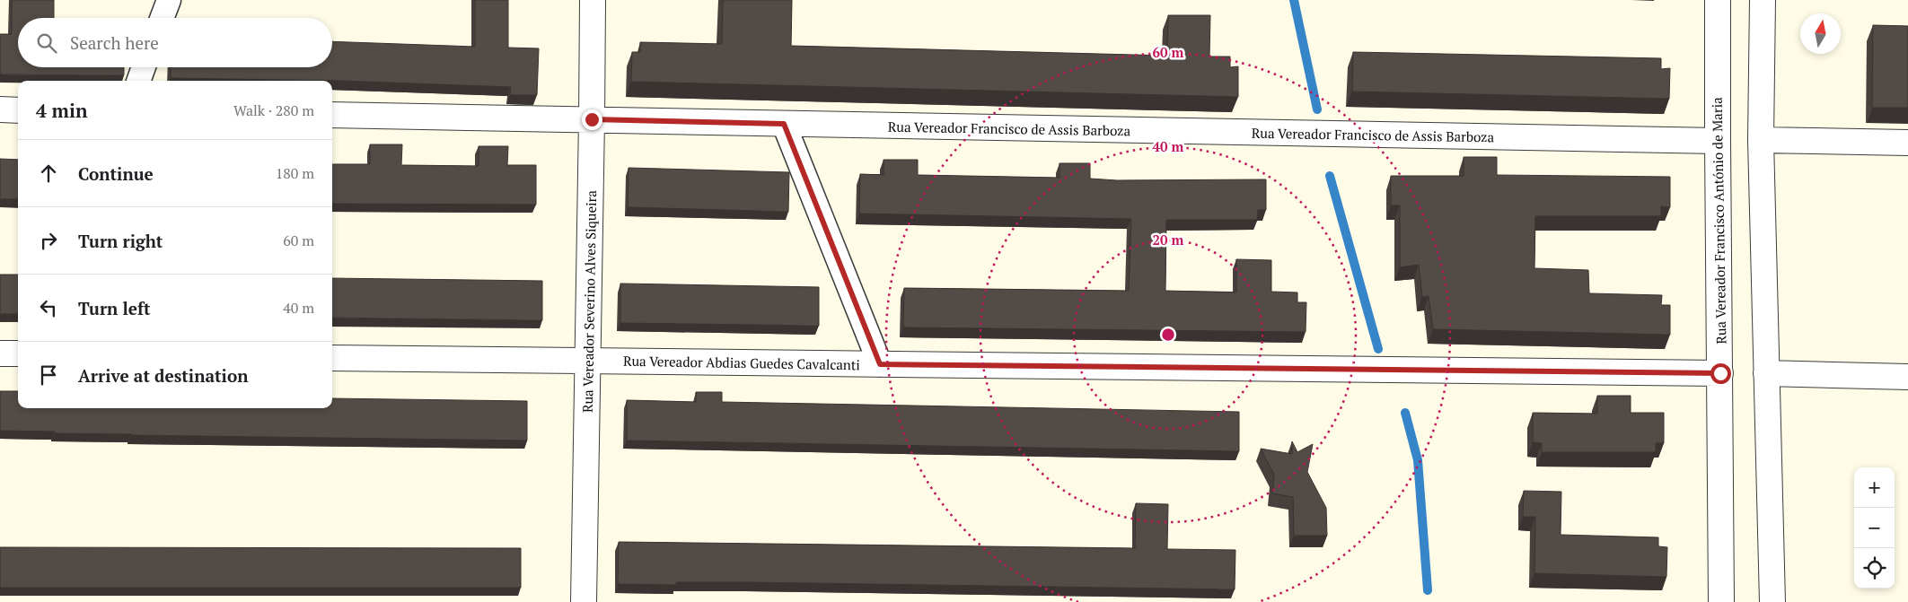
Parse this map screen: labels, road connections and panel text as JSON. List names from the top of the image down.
{
  "streets": {
    "street": [
      "Rua Vereador Francisco de Assis Barboza",
      "Rua Vereador Francisco António de Maria",
      "Rua Vereador Severino Alves Siqueira",
      "Rua Vereador Abdias Guedes Cavalcanti"
    ]
  },
  "crossings": [
    ["Rua Vereador Francisco de Assis Barboza", "Rua Vereador Francisco António de Maria"],
    ["Rua Vereador Francisco de Assis Barboza", "Rua Vereador Severino Alves Siqueira"],
    ["Rua Vereador Francisco António de Maria", "Rua Vereador Abdias Guedes Cavalcanti"],
    ["Rua Vereador Severino Alves Siqueira", "Rua Vereador Abdias Guedes Cavalcanti"]
  ],
  "north": "top",
  "page": {
    "search": "Search here",
    "heading": ["4 min", "Walk · 280 m"],
    "list": [
      ["Continue", "180 m"],
      ["Turn right", "60 m"],
      ["Turn left", "40 m"],
      "Arrive at destination"
    ],
    "map_buttons": ["+", "−"]
  },
  "rings": ["60 m", "40 m", "20 m"]
}
